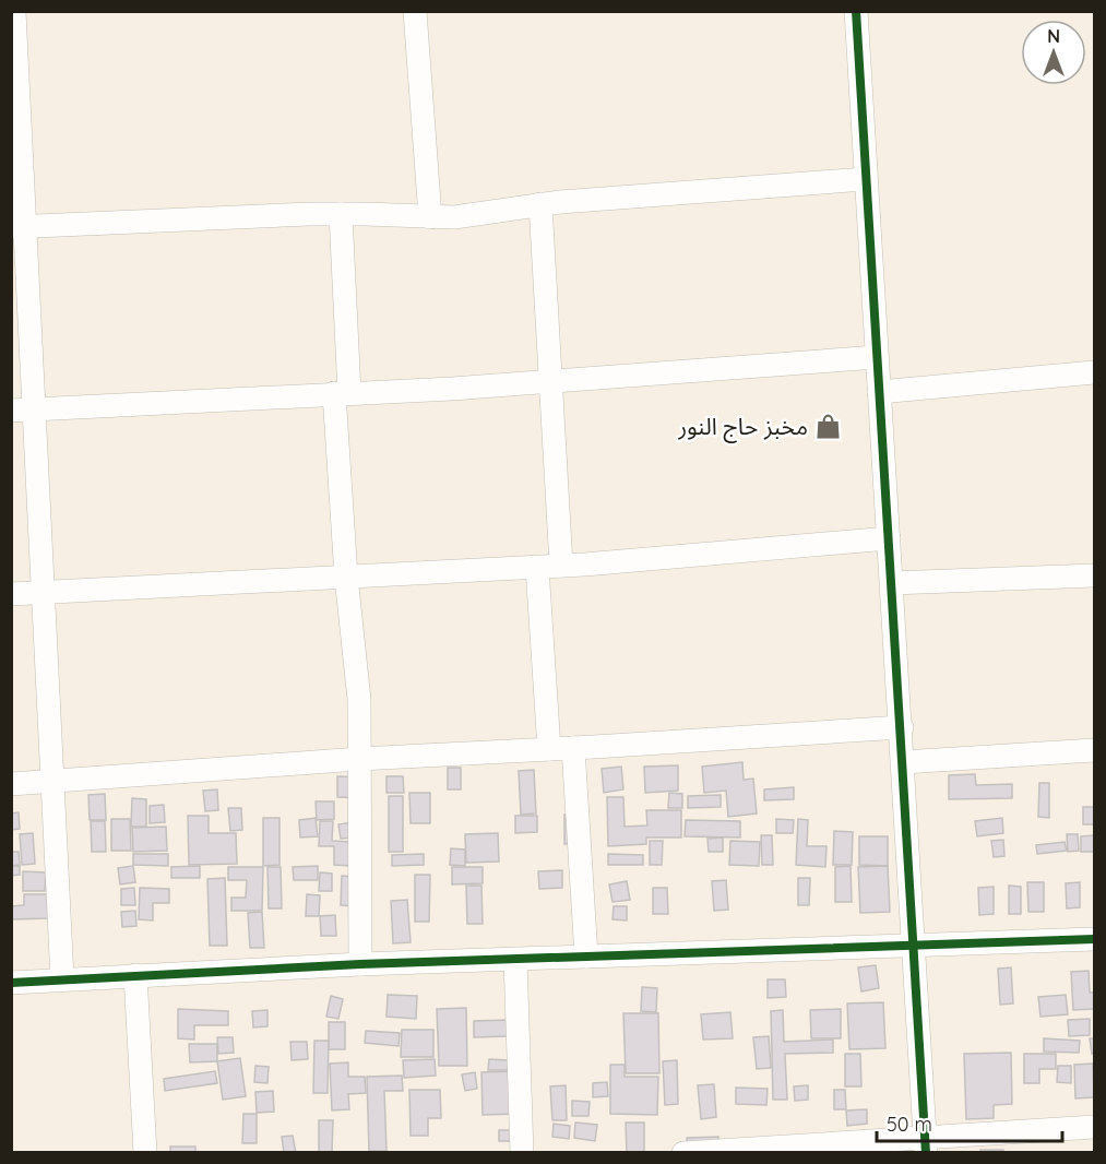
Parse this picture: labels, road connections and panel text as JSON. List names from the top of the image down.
{
  "places": {
    "shop": ["مخبز حاج النور"]
  },
  "scale_bar": "50 m",
  "north": "top"
}
